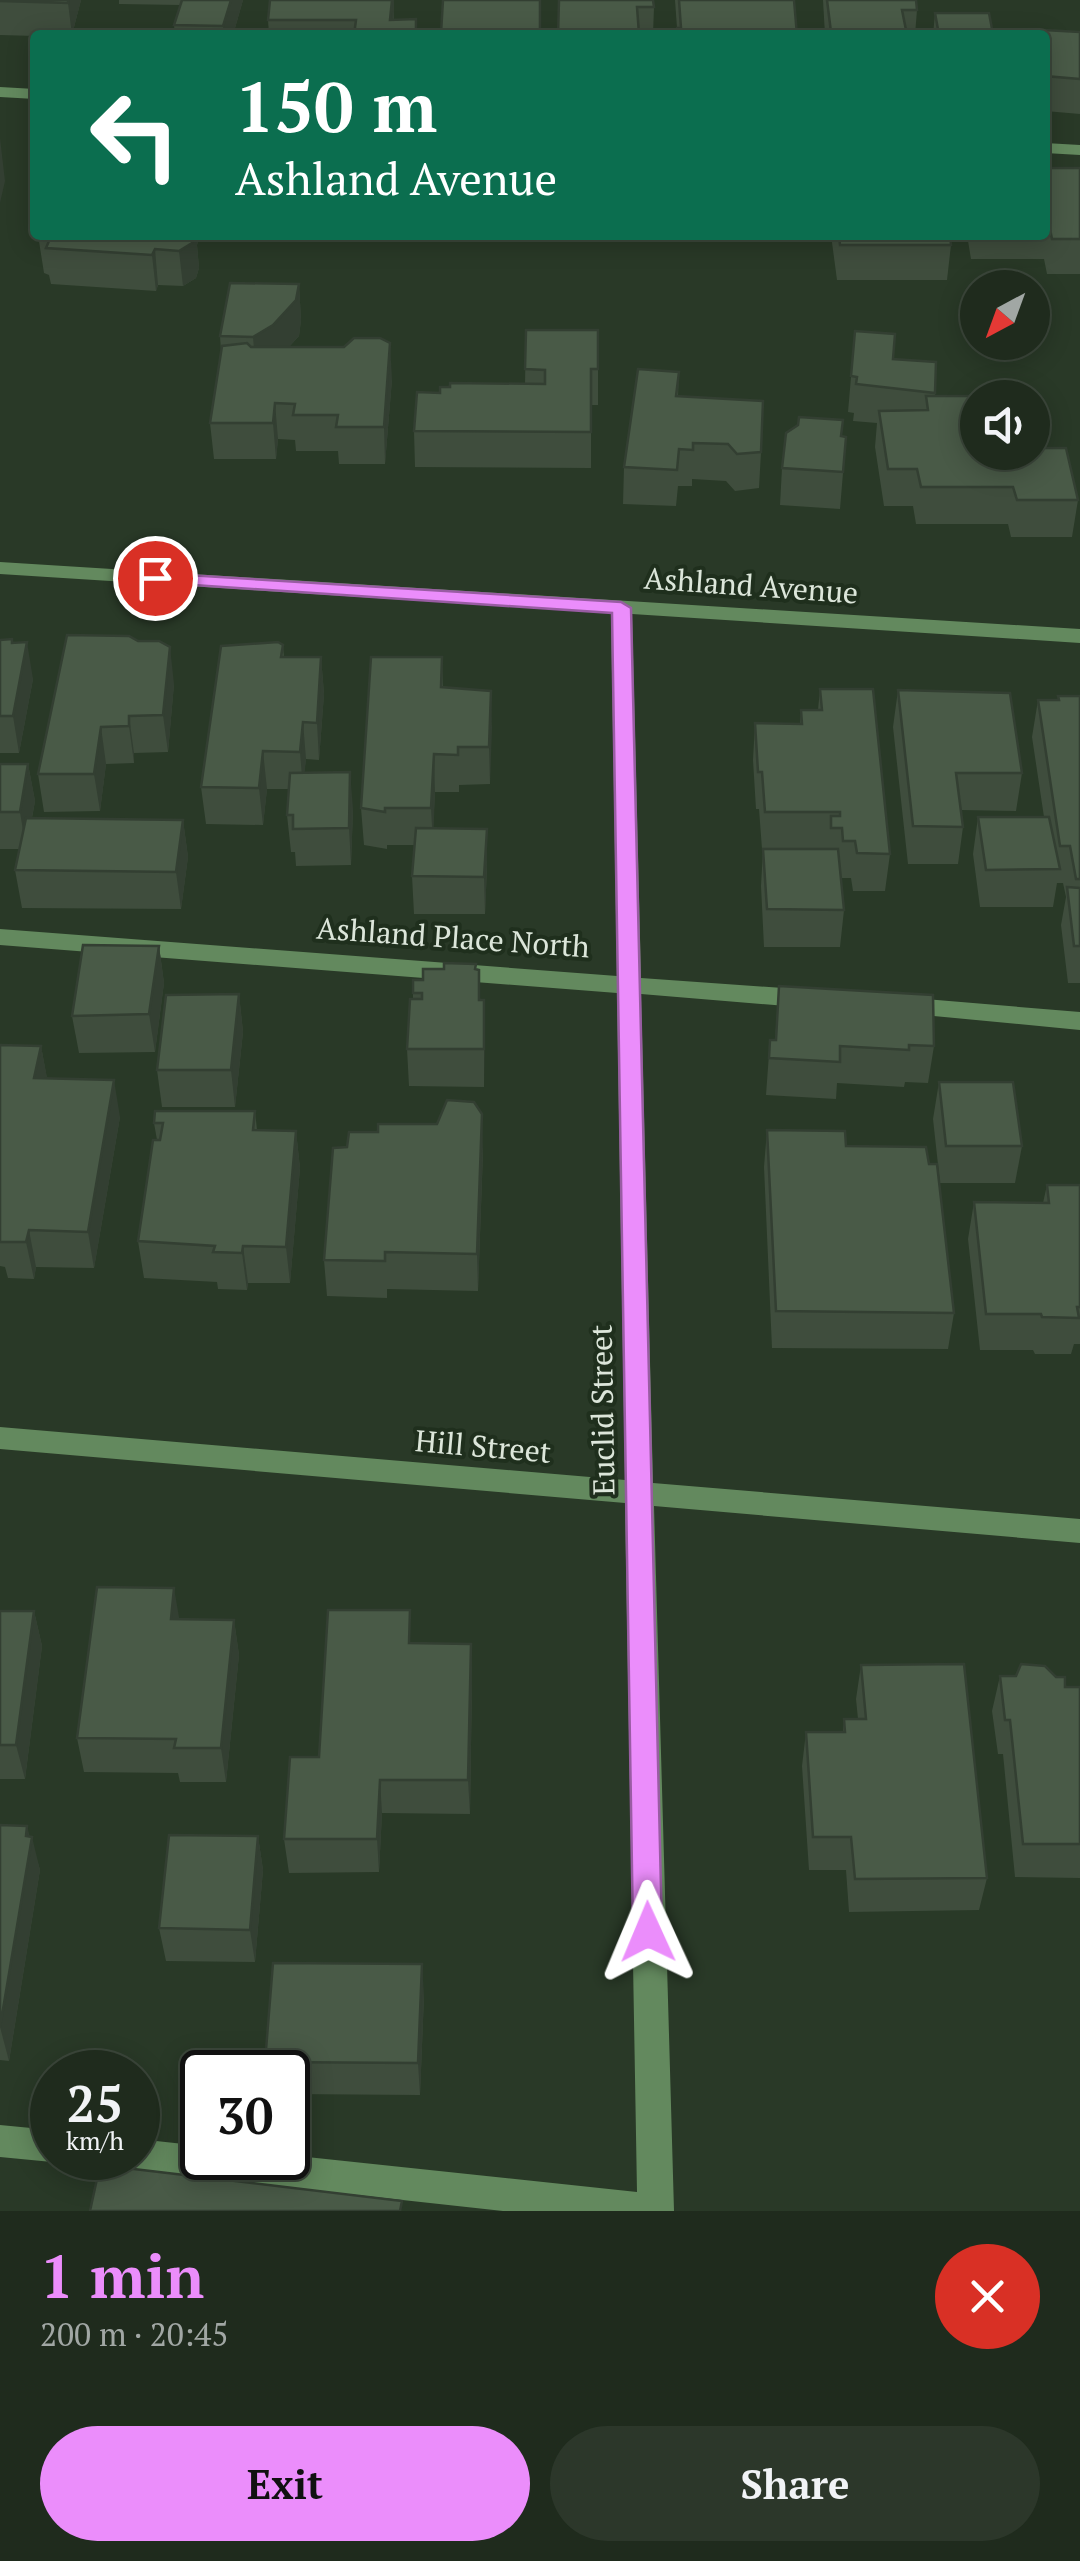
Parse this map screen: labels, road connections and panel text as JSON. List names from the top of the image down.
{
  "streets": {
    "street": [
      "Ashland Avenue",
      "Ashland Place North",
      "Euclid Street",
      "Hill Street"
    ]
  },
  "crossings": [
    ["Ashland Avenue", "Euclid Street"],
    ["Ashland Place North", "Euclid Street"],
    ["Euclid Street", "Hill Street"]
  ],
  "north": "bottom left",
  "page": {
    "turn": ["150 m", "Ashland Avenue"],
    "speed": "25 km/h",
    "limit": "30",
    "heading": ["1 min", "200 m · 20:45"],
    "buttons": ["Exit", "Share"]
  }
}
